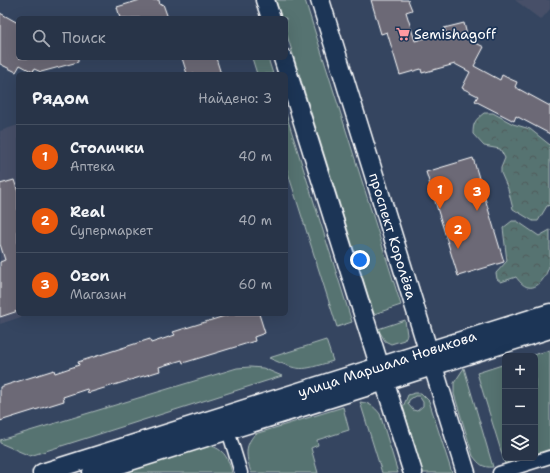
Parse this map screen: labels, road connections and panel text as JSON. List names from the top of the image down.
{
  "streets": {
    "street": ["проспект Королёва", "улица Маршала Новикова"]
  },
  "crossings": [
    ["проспект Королёва", "улица Маршала Новикова"]
  ],
  "places": {
    "supermarket": ["Semishagoff"]
  },
  "page": {
    "search": "Поиск",
    "heading": ["Рядом", "Найдено: 3"],
    "list": [
      {
        "mark": "1",
        "name": "Столички",
        "note": "Аптека",
        "value": "40 m"
      },
      {
        "mark": "2",
        "name": "Real",
        "note": "Супермаркет",
        "value": "40 m"
      },
      {
        "mark": "3",
        "name": "Ozon",
        "note": "Магазин",
        "value": "60 m"
      }
    ],
    "pins": ["1", "3", "2"],
    "map_buttons": ["+", "−"]
  }
}
